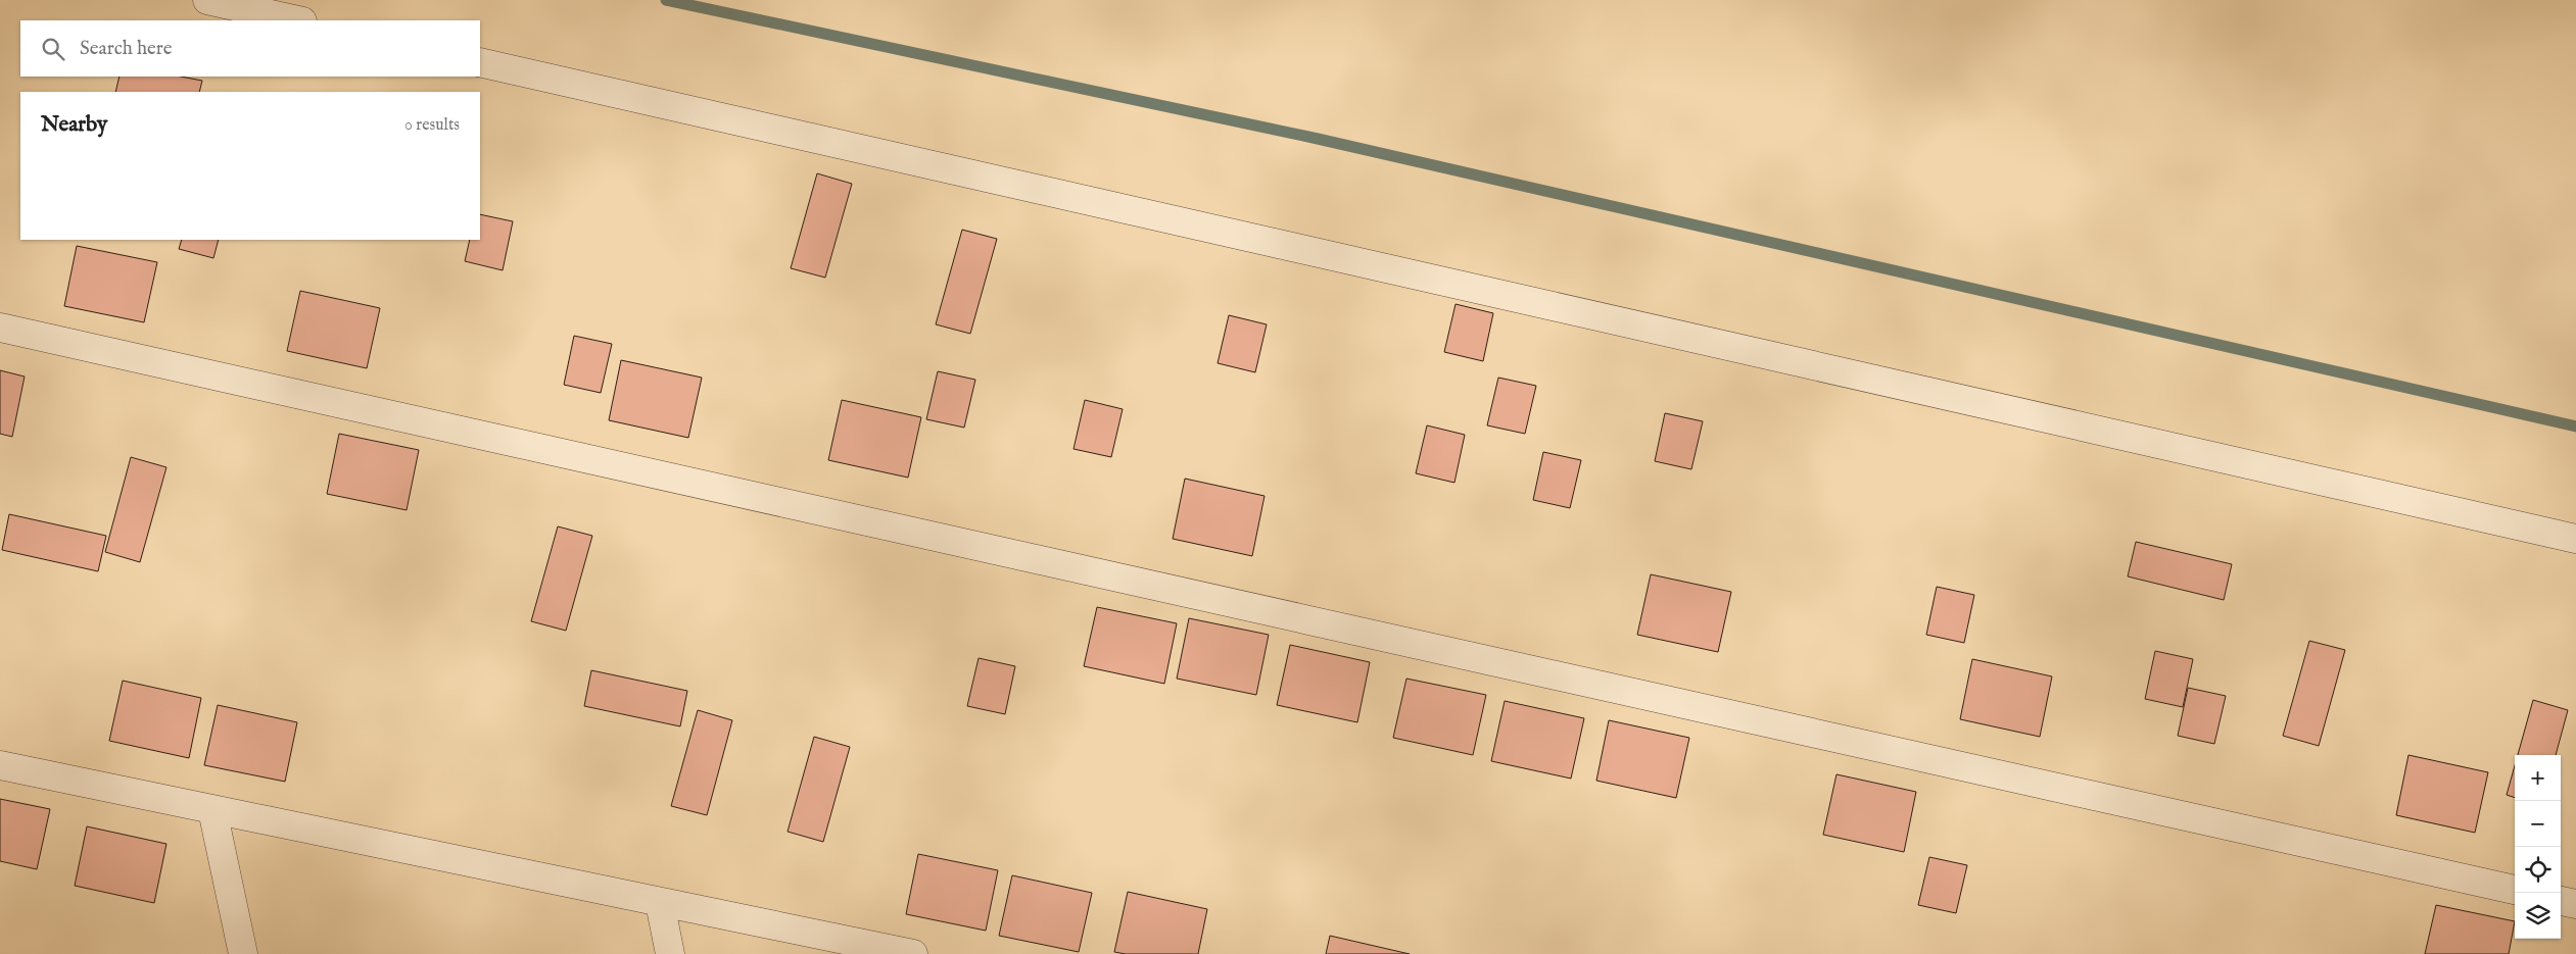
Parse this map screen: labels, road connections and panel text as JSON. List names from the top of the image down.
{
  "page": {
    "search": "Search here",
    "heading": ["Nearby", "0 results"],
    "map_buttons": ["+", "−"]
  }
}
